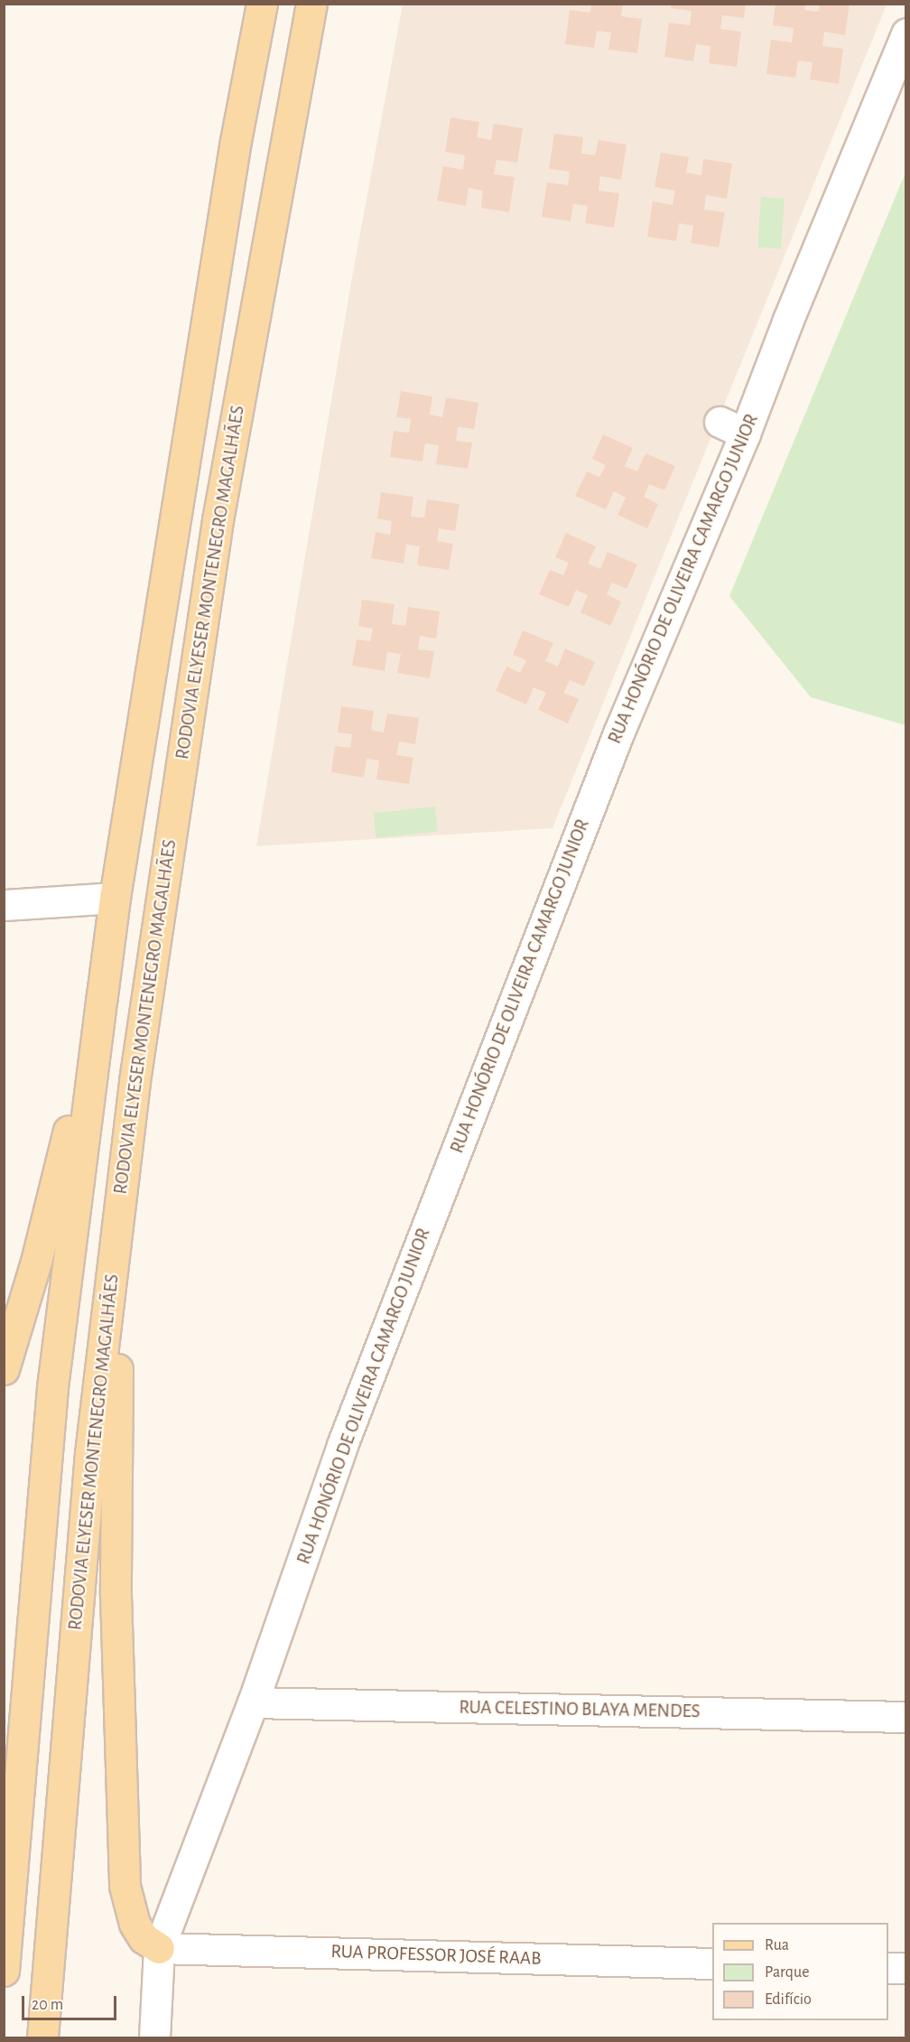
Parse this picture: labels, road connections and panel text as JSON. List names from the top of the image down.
{
  "streets": {
    "main road": ["RODOVIA ELYESER MONTENEGRO MAGALHÃES"],
    "street": ["RUA HONÓRIO DE OLIVEIRA CAMARGO JUNIOR", "RUA CELESTINO BLAYA MENDES", "RUA PROFESSOR JOSÉ RAAB"]
  },
  "crossings": [
    ["RUA HONÓRIO DE OLIVEIRA CAMARGO JUNIOR", "RUA CELESTINO BLAYA MENDES"],
    ["RUA HONÓRIO DE OLIVEIRA CAMARGO JUNIOR", "RUA PROFESSOR JOSÉ RAAB"]
  ],
  "legend": ["Rua", "Parque", "Edifício"],
  "scale_bar": "20 m"
}
